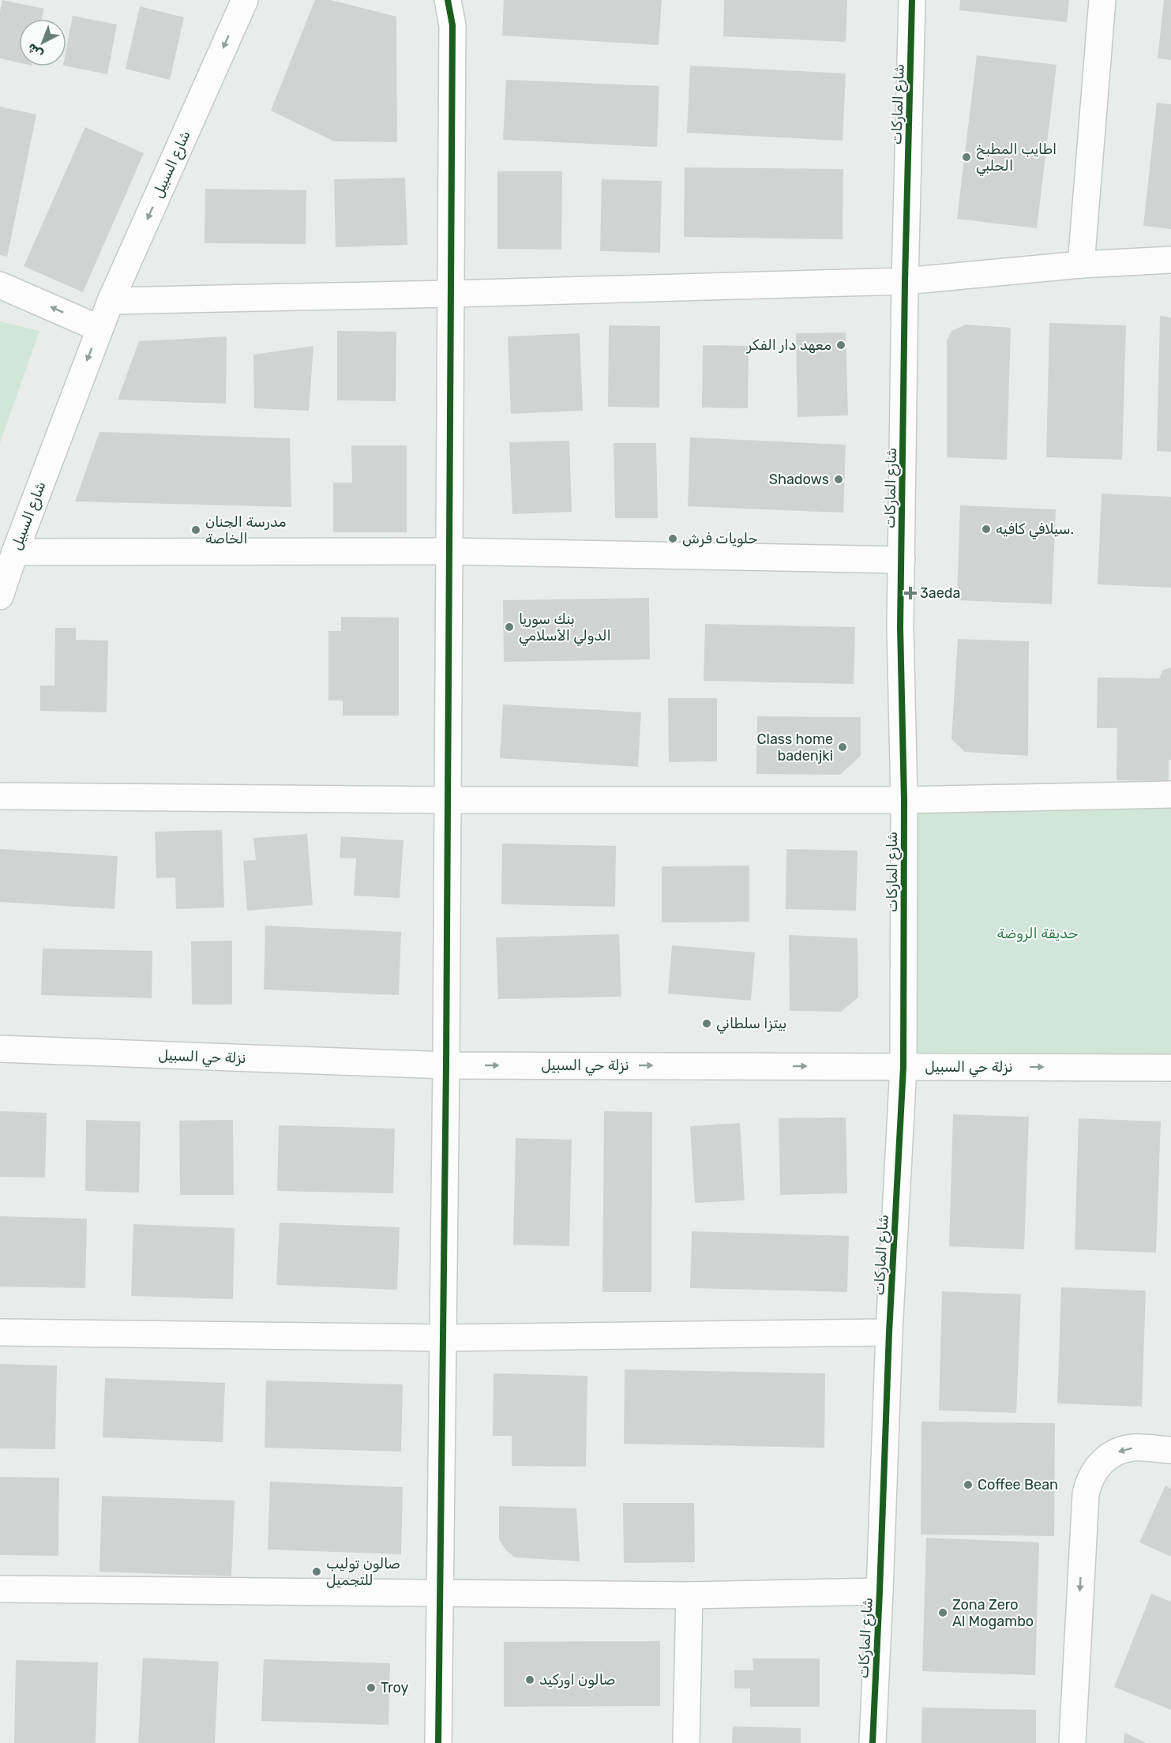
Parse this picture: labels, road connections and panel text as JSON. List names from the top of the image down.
{
  "streets": {
    "street": ["شارع الماركات", "شارع السبيل", "نزلة حي السبيل"]
  },
  "crossings": [
    ["شارع الماركات", "نزلة حي السبيل"]
  ],
  "one_way": ["شارع السبيل", "نزلة حي السبيل"],
  "parks": ["حديقة الروضة"],
  "places": {
    "other": [
      "اطايب المطبخ الحلبي",
      "معهد دار الفكر",
      "Shadows",
      "سيلافي كافيه.",
      "مدرسة الجنان الخاصة",
      "حلويات فرش",
      "بنك سوريا الدولي الأسلامي",
      "Class home badenjki",
      "بيتزا سلطاني",
      "Coffee Bean",
      "صالون توليب للتجميل",
      "Zona Zero Al Mogambo",
      "صالون اوركيد",
      "Troy"
    ],
    "health": ["3aeda"]
  },
  "north": "bottom left"
}
